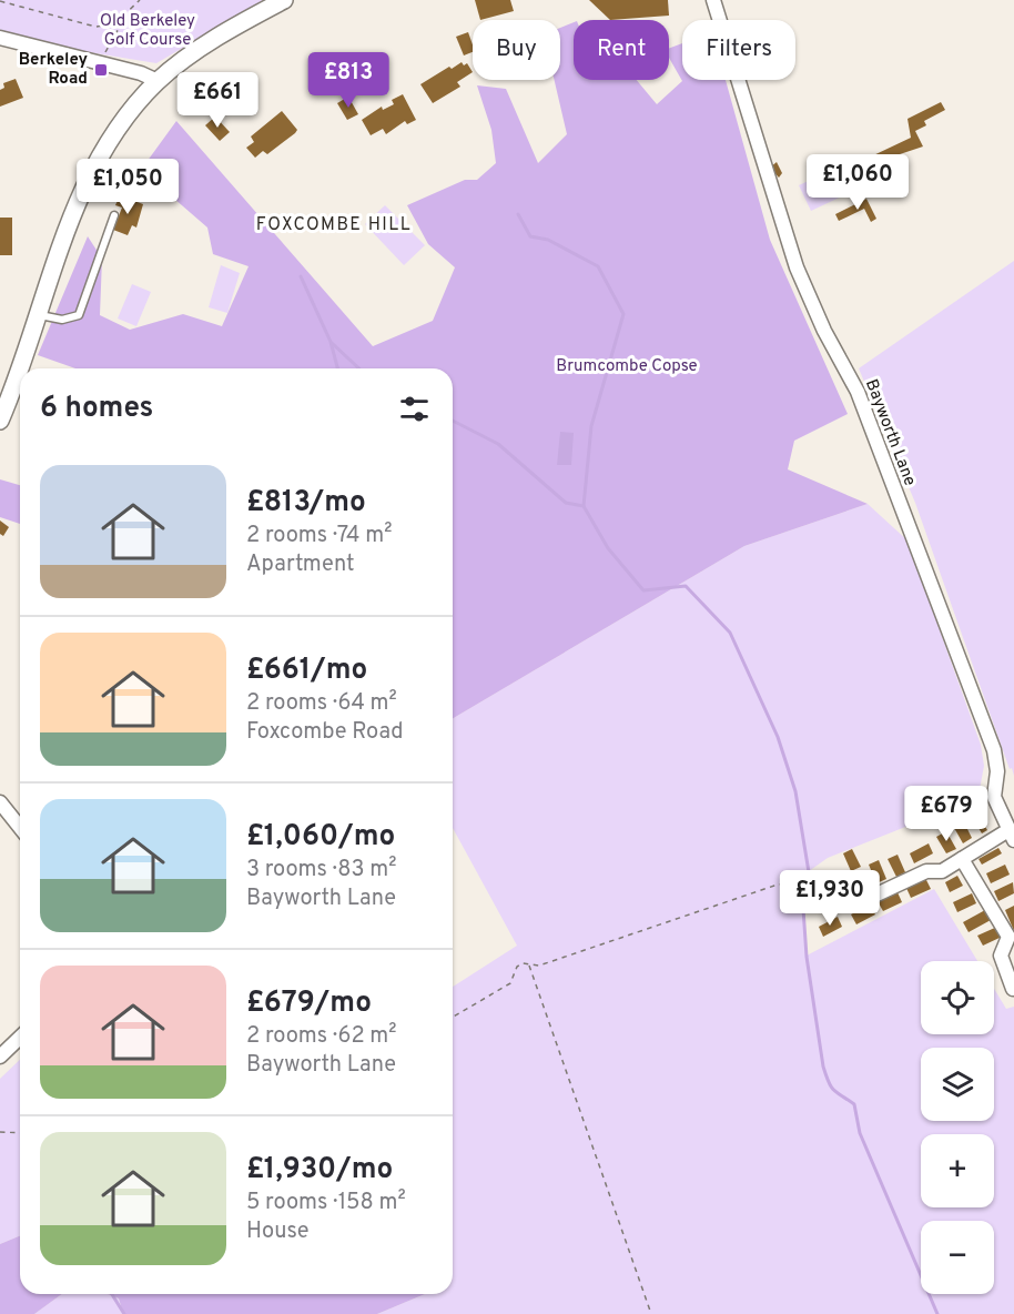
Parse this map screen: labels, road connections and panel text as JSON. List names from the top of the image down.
{
  "streets": {
    "street": ["Bayworth Lane"]
  },
  "districts": ["FOXCOMBE HILL"],
  "parks": ["Old Berkeley Golf Course", "Brumcombe Copse"],
  "places": {
    "transit": ["Berkeley Road"]
  },
  "page": {
    "chip": ["Buy", "Rent", "Filters"],
    "price": [
      "£813",
      "£661",
      "£1,060",
      "£1,050",
      "£679",
      "£1,930"
    ],
    "heading": "6 homes",
    "list": [
      {
        "name": "£813/mo",
        "note": "2 rooms · 74 m² · Apartment"
      },
      {
        "name": "£661/mo",
        "note": "2 rooms · 64 m² · Foxcombe Road"
      },
      {
        "name": "£1,060/mo",
        "note": "3 rooms · 83 m² · Bayworth Lane"
      },
      {
        "name": "£679/mo",
        "note": "2 rooms · 62 m² · Bayworth Lane"
      },
      {
        "name": "£1,930/mo",
        "note": "5 rooms · 158 m² · House"
      }
    ],
    "map_buttons": ["+", "−"]
  }
}
